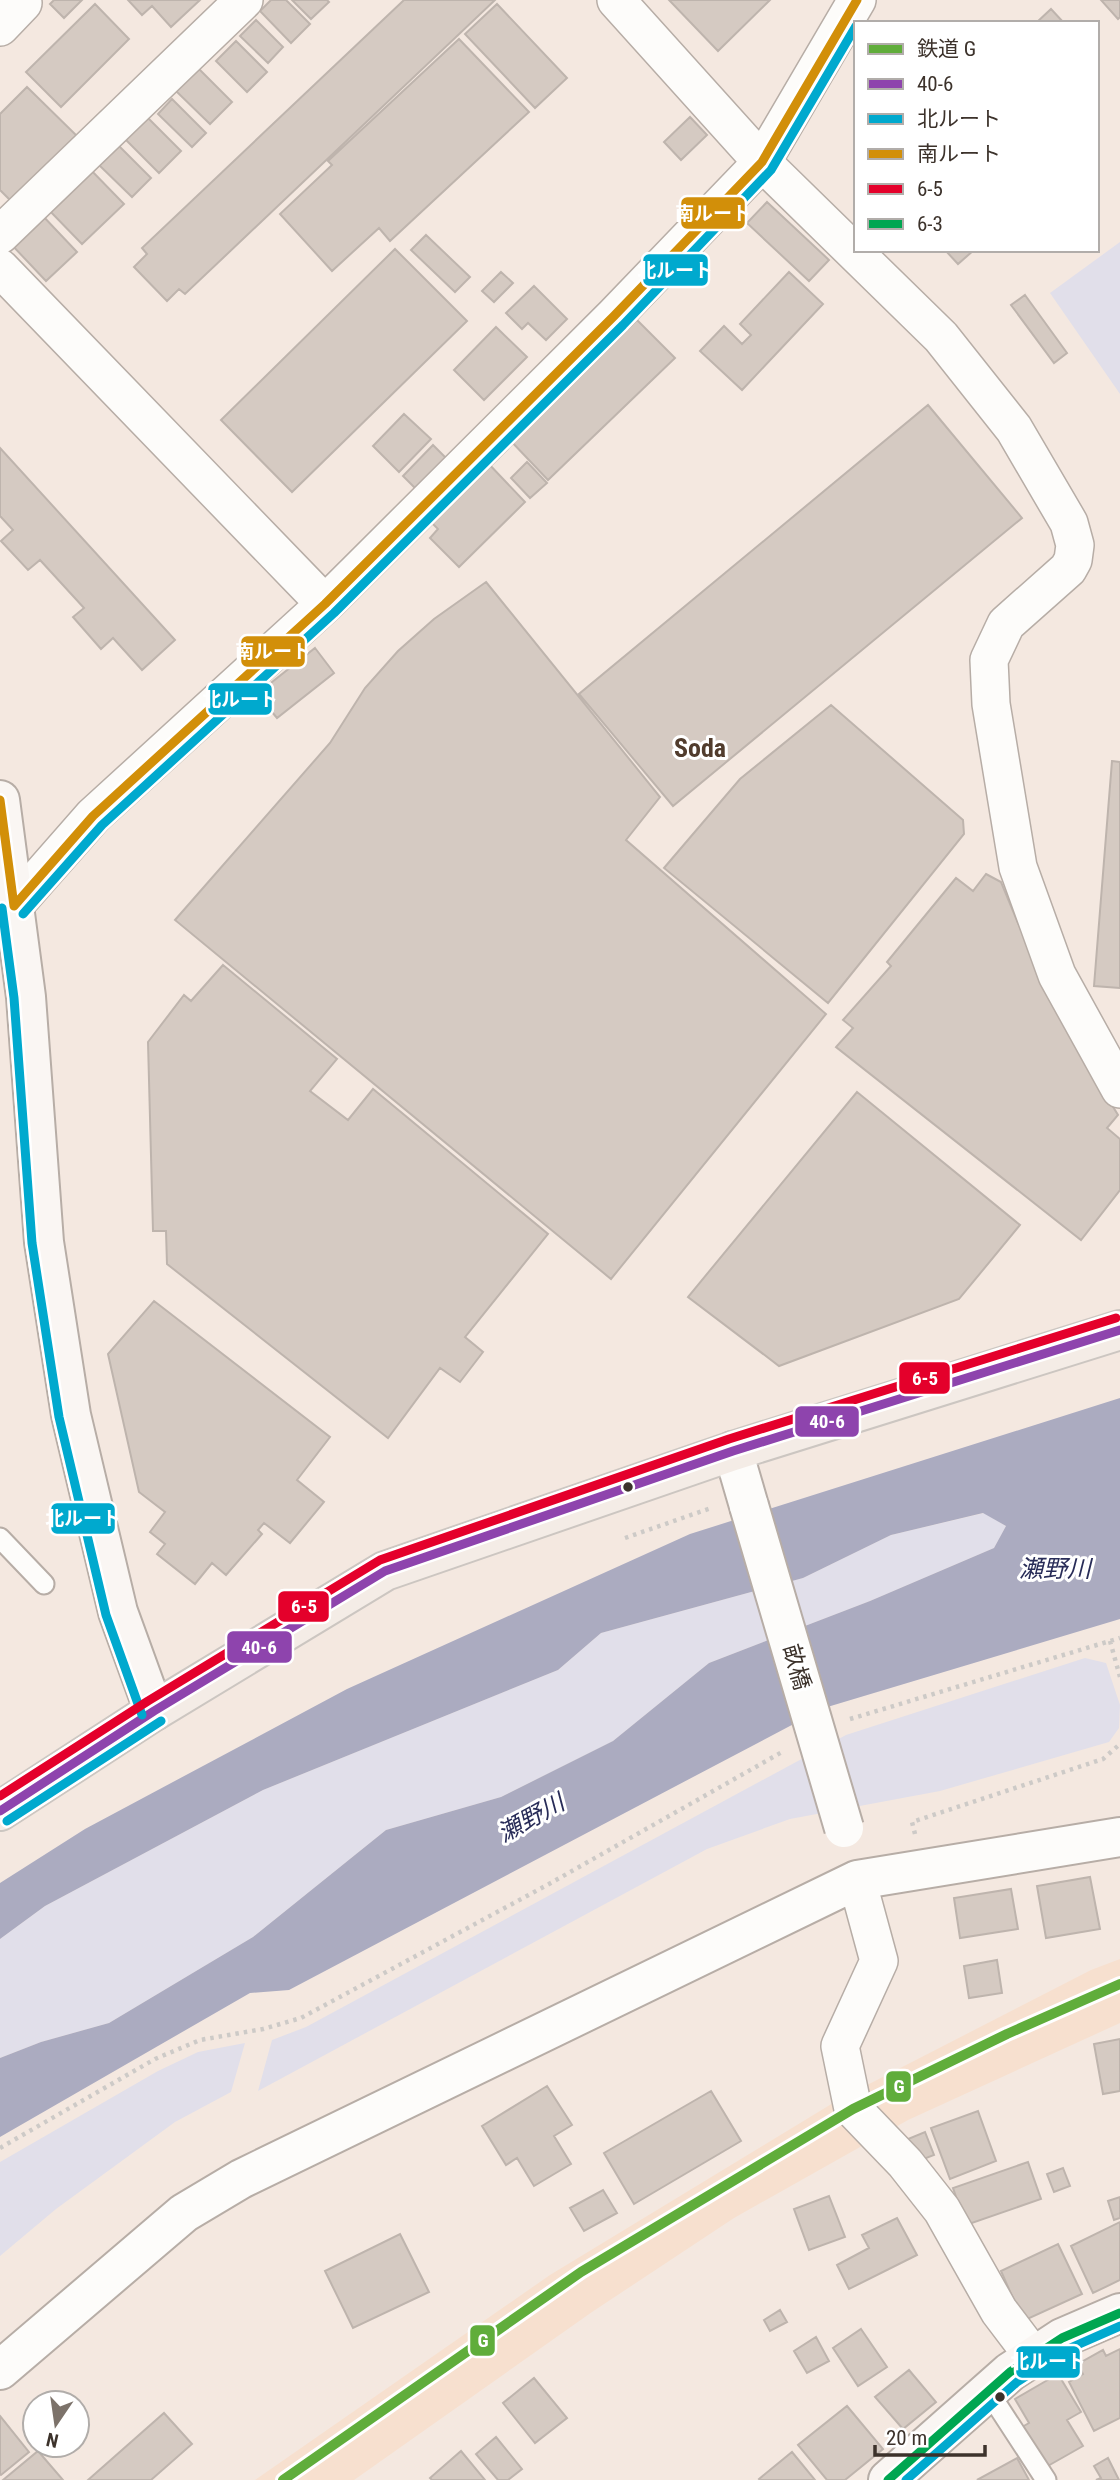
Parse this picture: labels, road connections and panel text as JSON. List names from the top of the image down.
{
  "streets": {
    "street": ["畝橋"]
  },
  "districts": ["Soda"],
  "water": ["瀬野川"],
  "lines": [
    "transit line 南ルート",
    "transit line 北ルート",
    "transit line 6-5",
    "transit line 40-6",
    "rail line G",
    "transit line 6-3"
  ],
  "legend": [
    "鉄道 G",
    "40-6",
    "北ルート",
    "南ルート",
    "6-5",
    "6-3"
  ],
  "scale_bar": "20 m",
  "north": "bottom"
}
